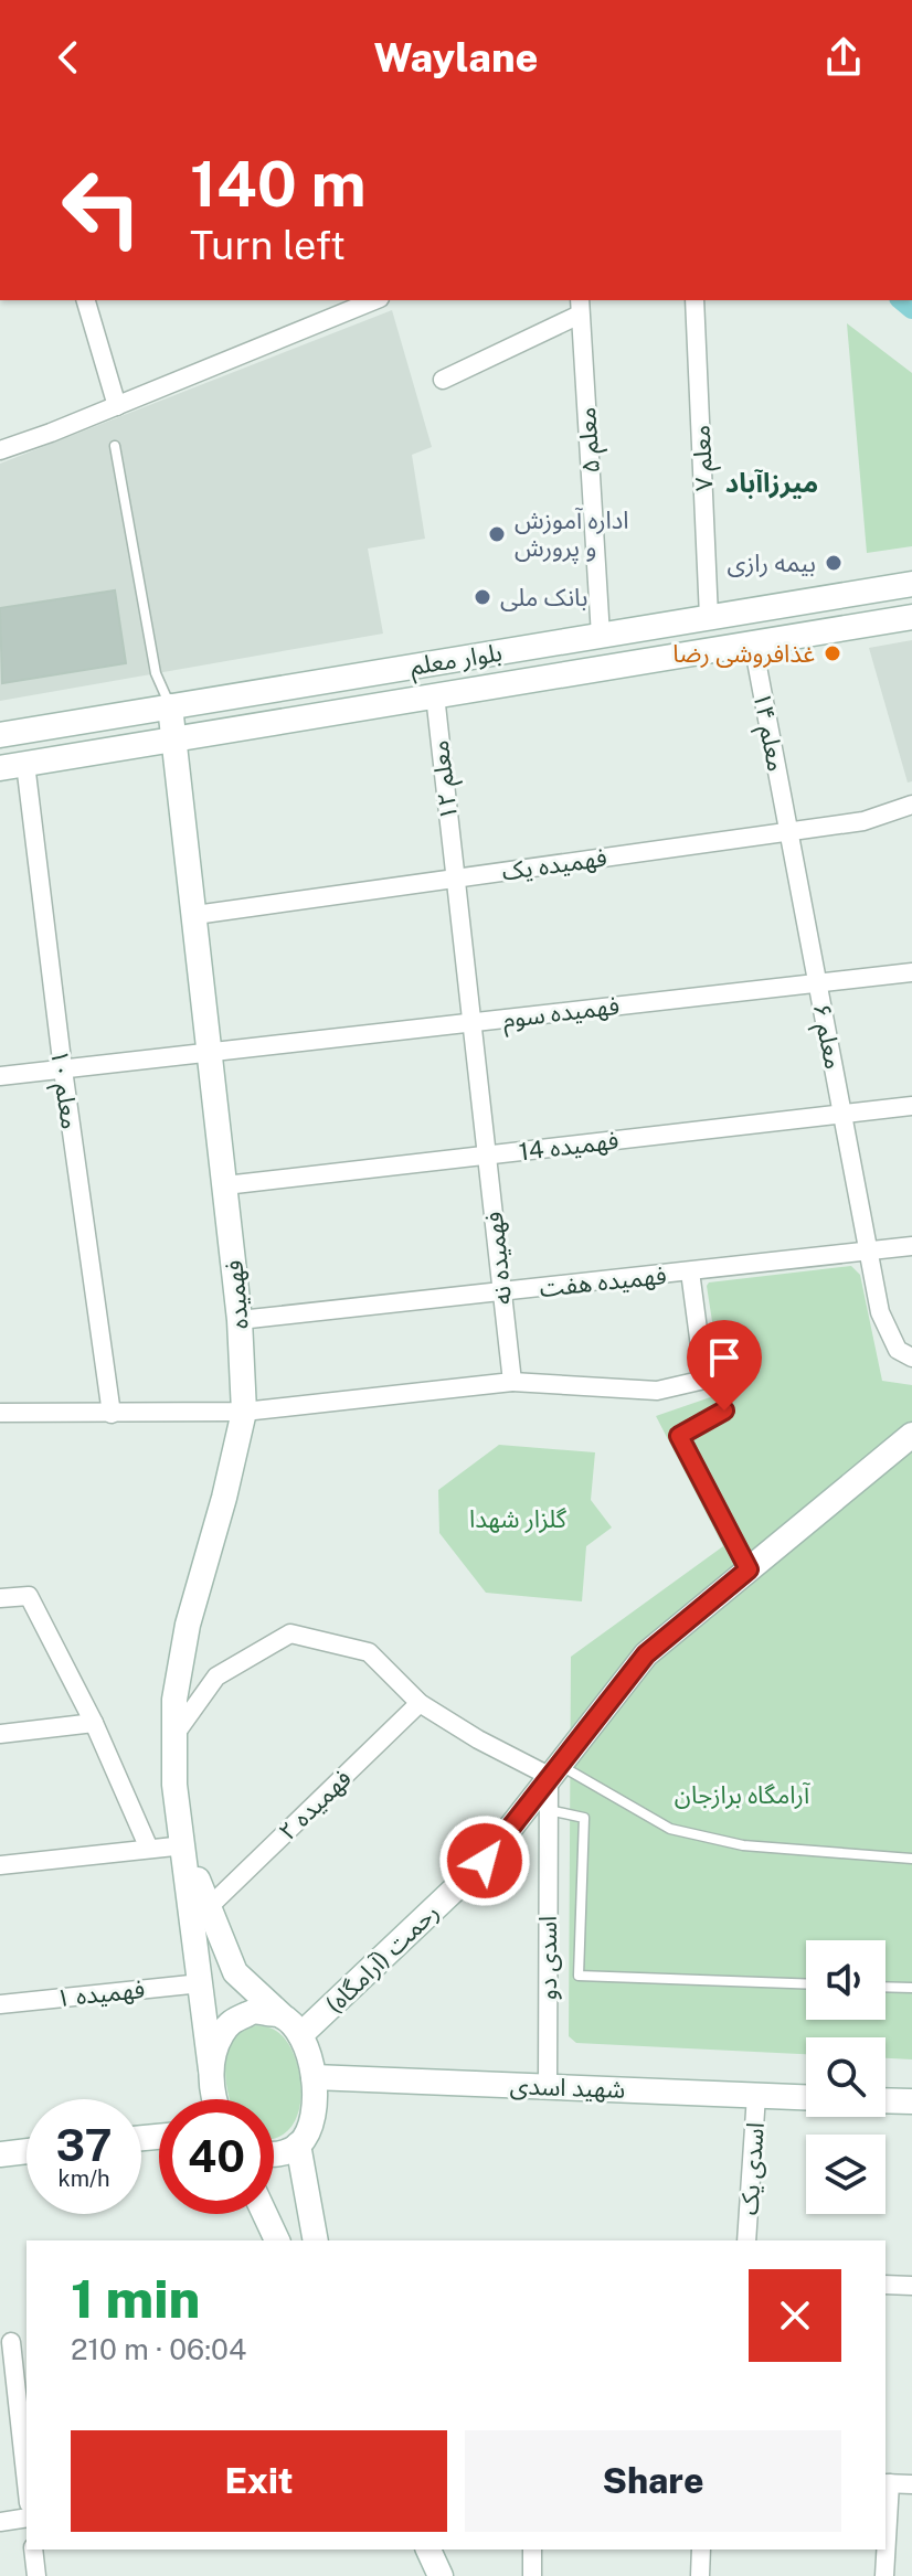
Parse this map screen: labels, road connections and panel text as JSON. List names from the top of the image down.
{
  "streets": {
    "street": [
      "معلم ۵",
      "معلم ۷",
      "بلوار معلم",
      "معلم ۱۴",
      "معلم ۱۲",
      "فهمیده یک",
      "فهمیده سوم",
      "معلم ۶",
      "معلم ۱۰",
      "فهمیده 14",
      "فهمیده نه",
      "فهمیده هفت",
      "فهمیده",
      "فهمیده ۲",
      "رحمت (آرامگاه)",
      "اسدی دو",
      "فهمیده ۱",
      "شهید اسدی",
      "اسدی یک"
    ]
  },
  "crossings": [
    ["معلم ۵", "بلوار معلم"],
    ["معلم ۷", "بلوار معلم"],
    ["بلوار معلم", "معلم ۱۴"],
    ["بلوار معلم", "معلم ۱۲"],
    ["بلوار معلم", "معلم ۱۰"],
    ["بلوار معلم", "فهمیده"],
    ["معلم ۱۴", "فهمیده یک"],
    ["معلم ۱۴", "معلم ۶"],
    ["معلم ۱۲", "فهمیده یک"],
    ["معلم ۱۲", "فهمیده نه"],
    ["فهمیده یک", "معلم ۶"],
    ["فهمیده یک", "فهمیده نه"],
    ["فهمیده یک", "فهمیده"],
    ["فهمیده سوم", "معلم ۶"],
    ["فهمیده سوم", "معلم ۱۰"],
    ["فهمیده سوم", "فهمیده نه"],
    ["فهمیده سوم", "فهمیده"],
    ["معلم ۶", "فهمیده 14"],
    ["معلم ۶", "فهمیده هفت"],
    ["فهمیده 14", "فهمیده نه"],
    ["فهمیده 14", "فهمیده"],
    ["فهمیده نه", "فهمیده هفت"],
    ["فهمیده هفت", "فهمیده"],
    ["رحمت (آرامگاه)", "اسدی دو"],
    ["اسدی دو", "شهید اسدی"],
    ["شهید اسدی", "اسدی یک"]
  ],
  "districts": ["میرزاآباد"],
  "parks": ["گلزار شهدا", "آرامگاه برازجان"],
  "places": [
    "اداره آموزش و پرورش",
    "بیمه رازی",
    "بانک ملی",
    "غذافروشی رضا"
  ],
  "page": {
    "header": "Waylane",
    "turn": ["140 m", "Turn left"],
    "speed": "37 km/h",
    "limit": "40",
    "heading": ["1 min", "210 m · 06:04"],
    "buttons": ["Exit", "Share"]
  }
}
